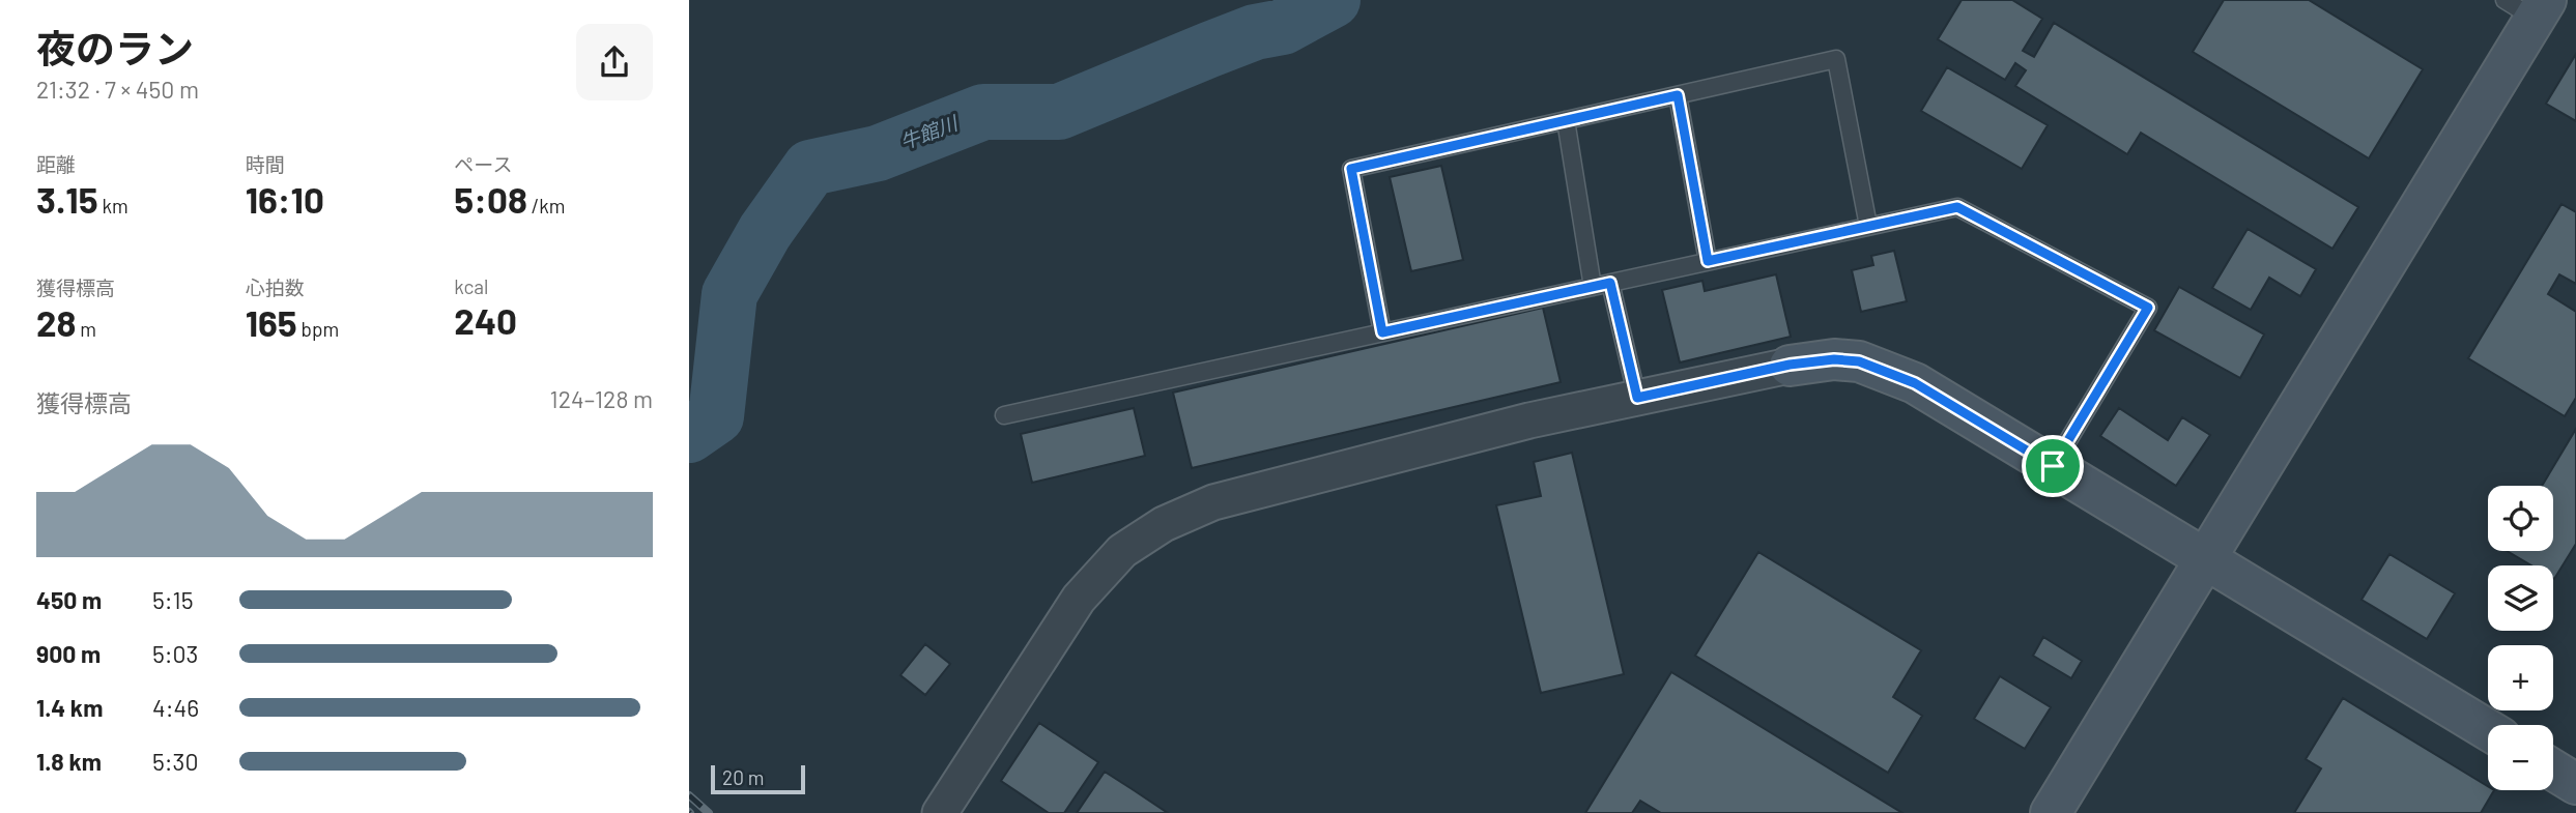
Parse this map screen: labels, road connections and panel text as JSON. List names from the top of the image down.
{
  "water": ["牛館川"],
  "scale_bar": "20 m",
  "page": {
    "heading": ["夜のラン", "21:32 · 7 × 450 m"],
    "stats": [
      ["距離", "3.15 km"],
      ["時間", "16:10"],
      ["ペース", "5:08 /km"],
      ["獲得標高", "28 m"],
      ["心拍数", "165 bpm"],
      ["kcal", "240"]
    ],
    "chart": ["獲得標高", "124–128 m"],
    "map_buttons": ["+", "−"],
    "list": [
      {
        "name": "450 m",
        "note": "5:15"
      },
      {
        "name": "900 m",
        "note": "5:03"
      },
      {
        "name": "1.4 km",
        "note": "4:46"
      },
      {
        "name": "1.8 km",
        "note": "5:30"
      }
    ],
    "scale": "20 m"
  }
}
